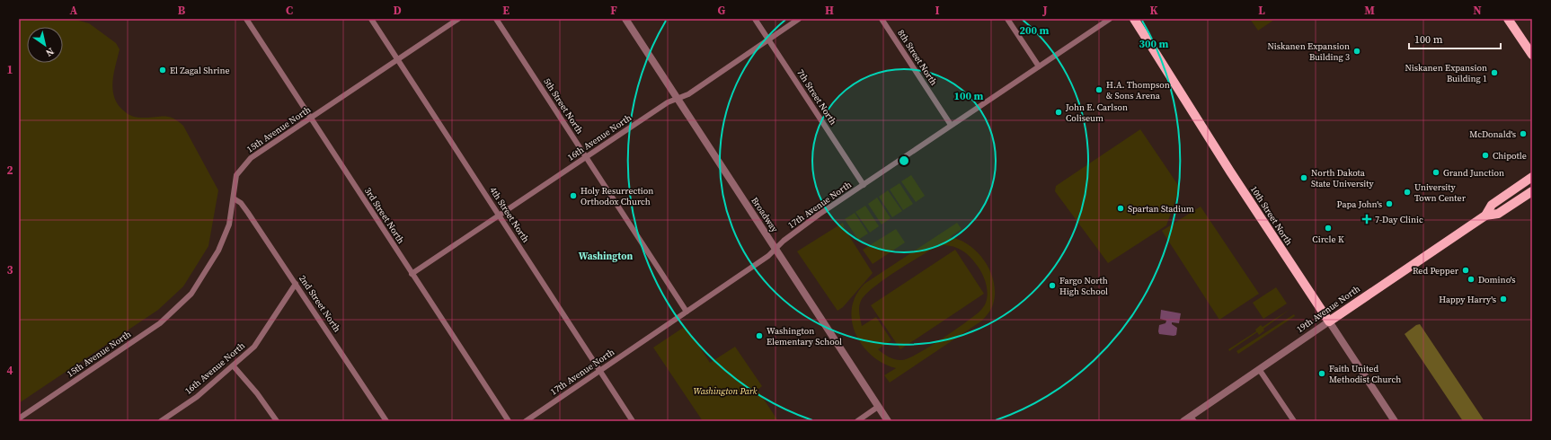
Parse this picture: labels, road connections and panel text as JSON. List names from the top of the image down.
{
  "streets": {
    "main road": ["10th Street North", "19th Avenue North"],
    "street": [
      "8th Street North",
      "7th Street North",
      "5th Street North",
      "15th Avenue North",
      "16th Avenue North",
      "17th Avenue North",
      "4th Street North",
      "Broadway",
      "3rd Street North",
      "2nd Street North"
    ]
  },
  "crossings": [
    ["8th Street North", "17th Avenue North"],
    ["7th Street North", "16th Avenue North"],
    ["7th Street North", "17th Avenue North"],
    ["5th Street North", "16th Avenue North"],
    ["5th Street North", "17th Avenue North"],
    ["15th Avenue North", "4th Street North"],
    ["15th Avenue North", "3rd Street North"],
    ["15th Avenue North", "2nd Street North"],
    ["16th Avenue North", "4th Street North"],
    ["16th Avenue North", "Broadway"],
    ["16th Avenue North", "3rd Street North"],
    ["16th Avenue North", "2nd Street North"],
    ["17th Avenue North", "4th Street North"],
    ["17th Avenue North", "Broadway"],
    ["10th Street North", "19th Avenue North"]
  ],
  "districts": ["Washington"],
  "parks": ["Washington Park"],
  "places": {
    "other": [
      "Niskanen Expansion Building 3",
      "El Zagal Shrine",
      "Niskanen Expansion Building 1",
      "H.A. Thompson & Sons Arena",
      "John E. Carlson Coliseum",
      "McDonald's",
      "Chipotle",
      "Grand Junction",
      "North Dakota State University",
      "University Town Center",
      "Holy Resurrection Orthodox Church",
      "Papa John's",
      "Spartan Stadium",
      "Circle K",
      "Red Pepper",
      "Domino's",
      "Fargo North High School",
      "Happy Harry's",
      "Washington Elementary School",
      "Faith United Methodist Church"
    ],
    "health": ["7-Day Clinic"]
  },
  "scale_bar": "100 m",
  "north": "bottom right",
  "grid": {
    "columns": [
      "A",
      "B",
      "C",
      "D",
      "E",
      "F",
      "G",
      "H",
      "I",
      "J",
      "K",
      "L",
      "M",
      "N"
    ],
    "rows": [
      "1",
      "2",
      "3",
      "4"
    ]
  },
  "rings": ["200 m", "300 m", "100 m"]
}
